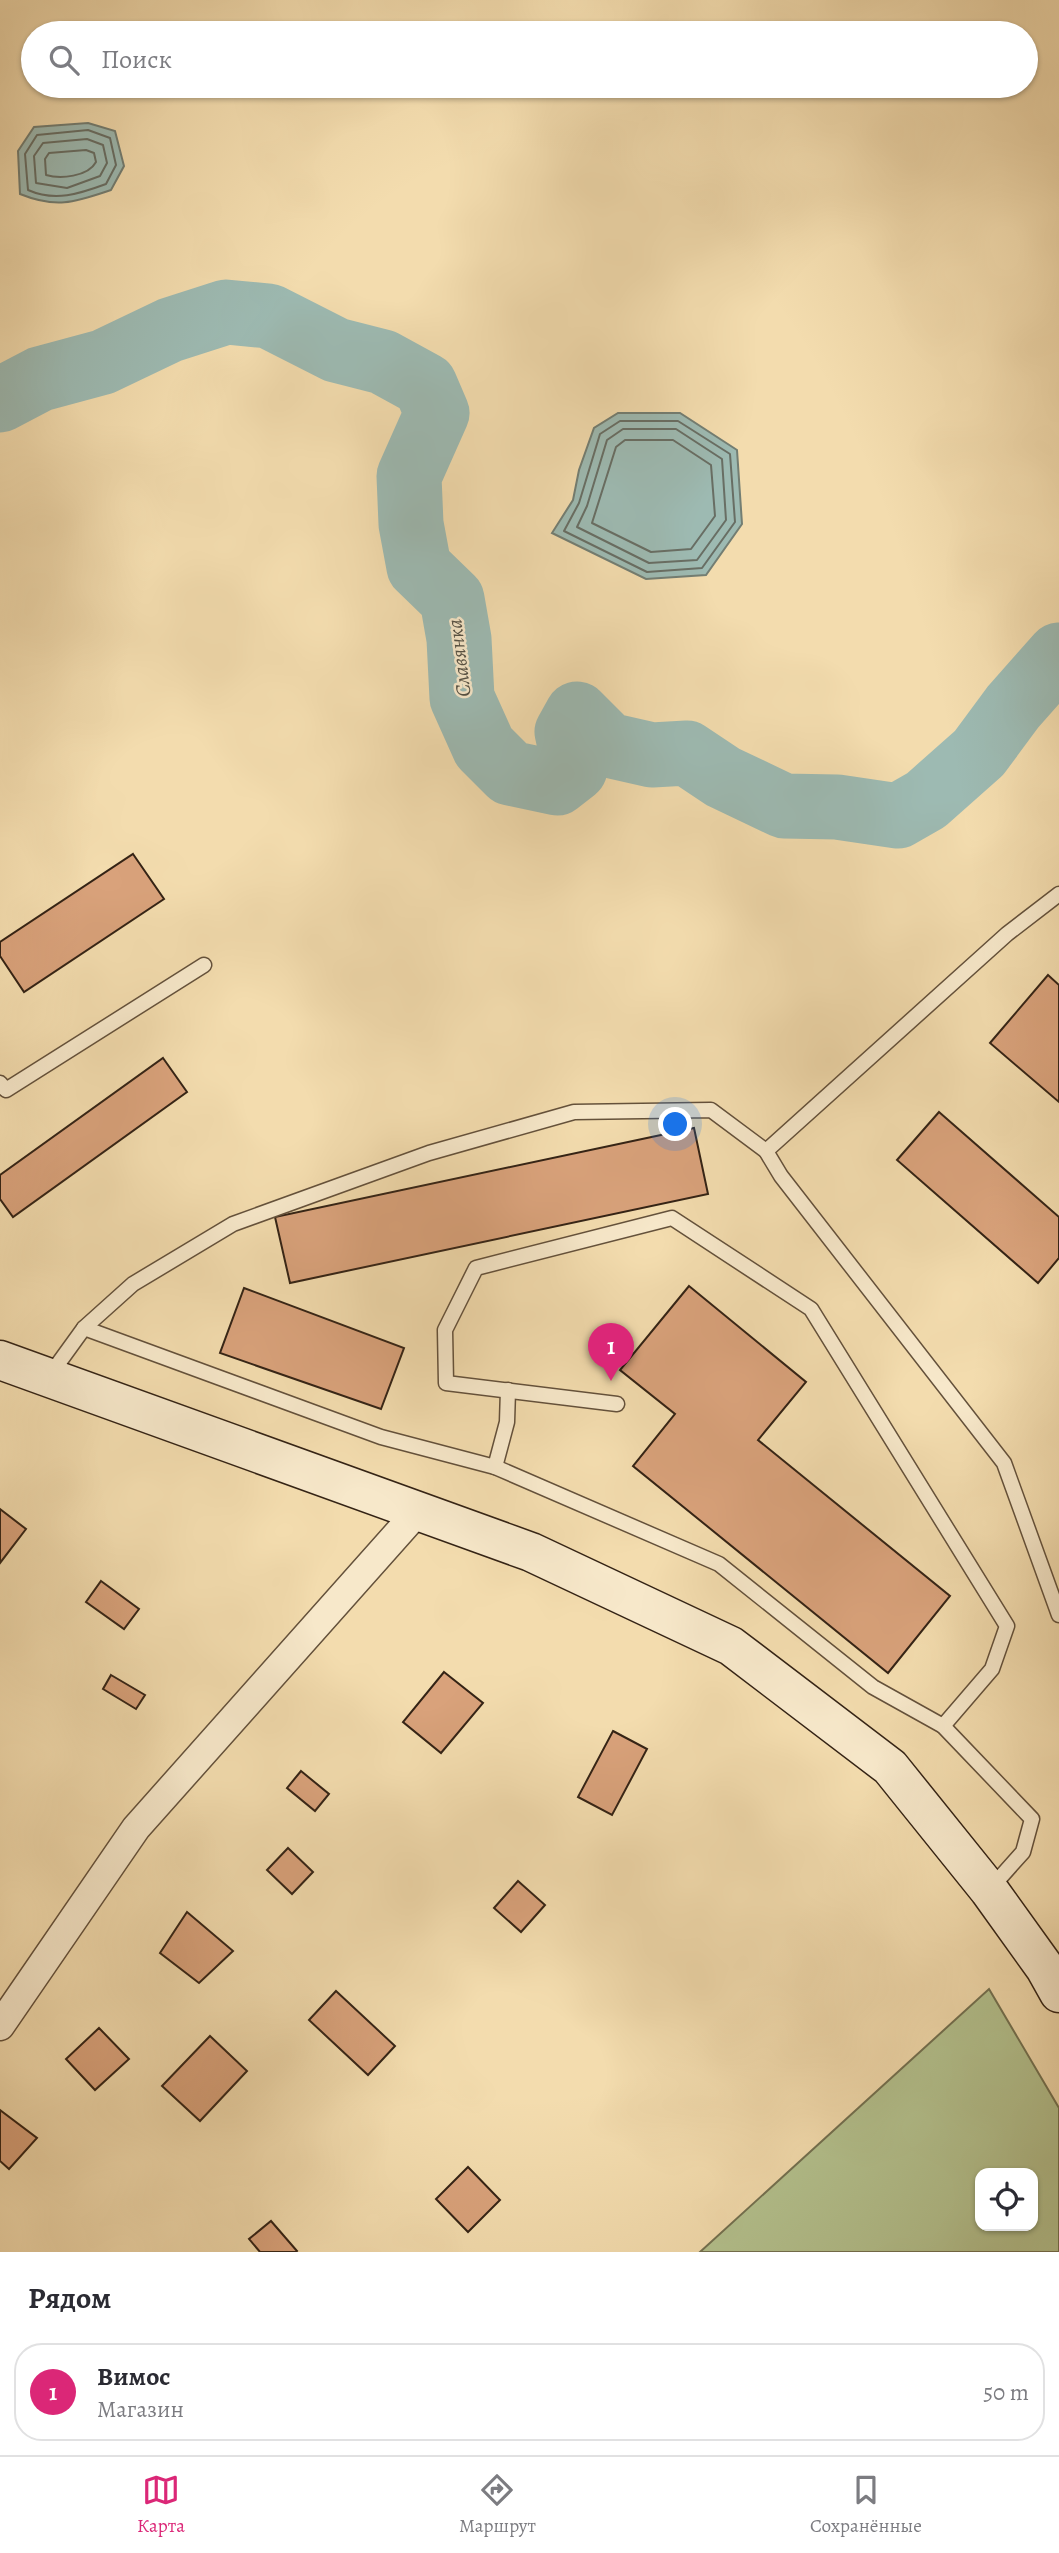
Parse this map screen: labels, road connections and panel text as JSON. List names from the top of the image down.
{
  "water": ["Славянка"],
  "page": {
    "search": "Поиск",
    "pins": "1",
    "heading": "Рядом",
    "list": [
      {
        "mark": "1",
        "name": "Вимос",
        "note": "Магазин",
        "value": "50 m"
      }
    ],
    "nav": ["Карта", "Маршрут", "Сохранённые"]
  }
}
